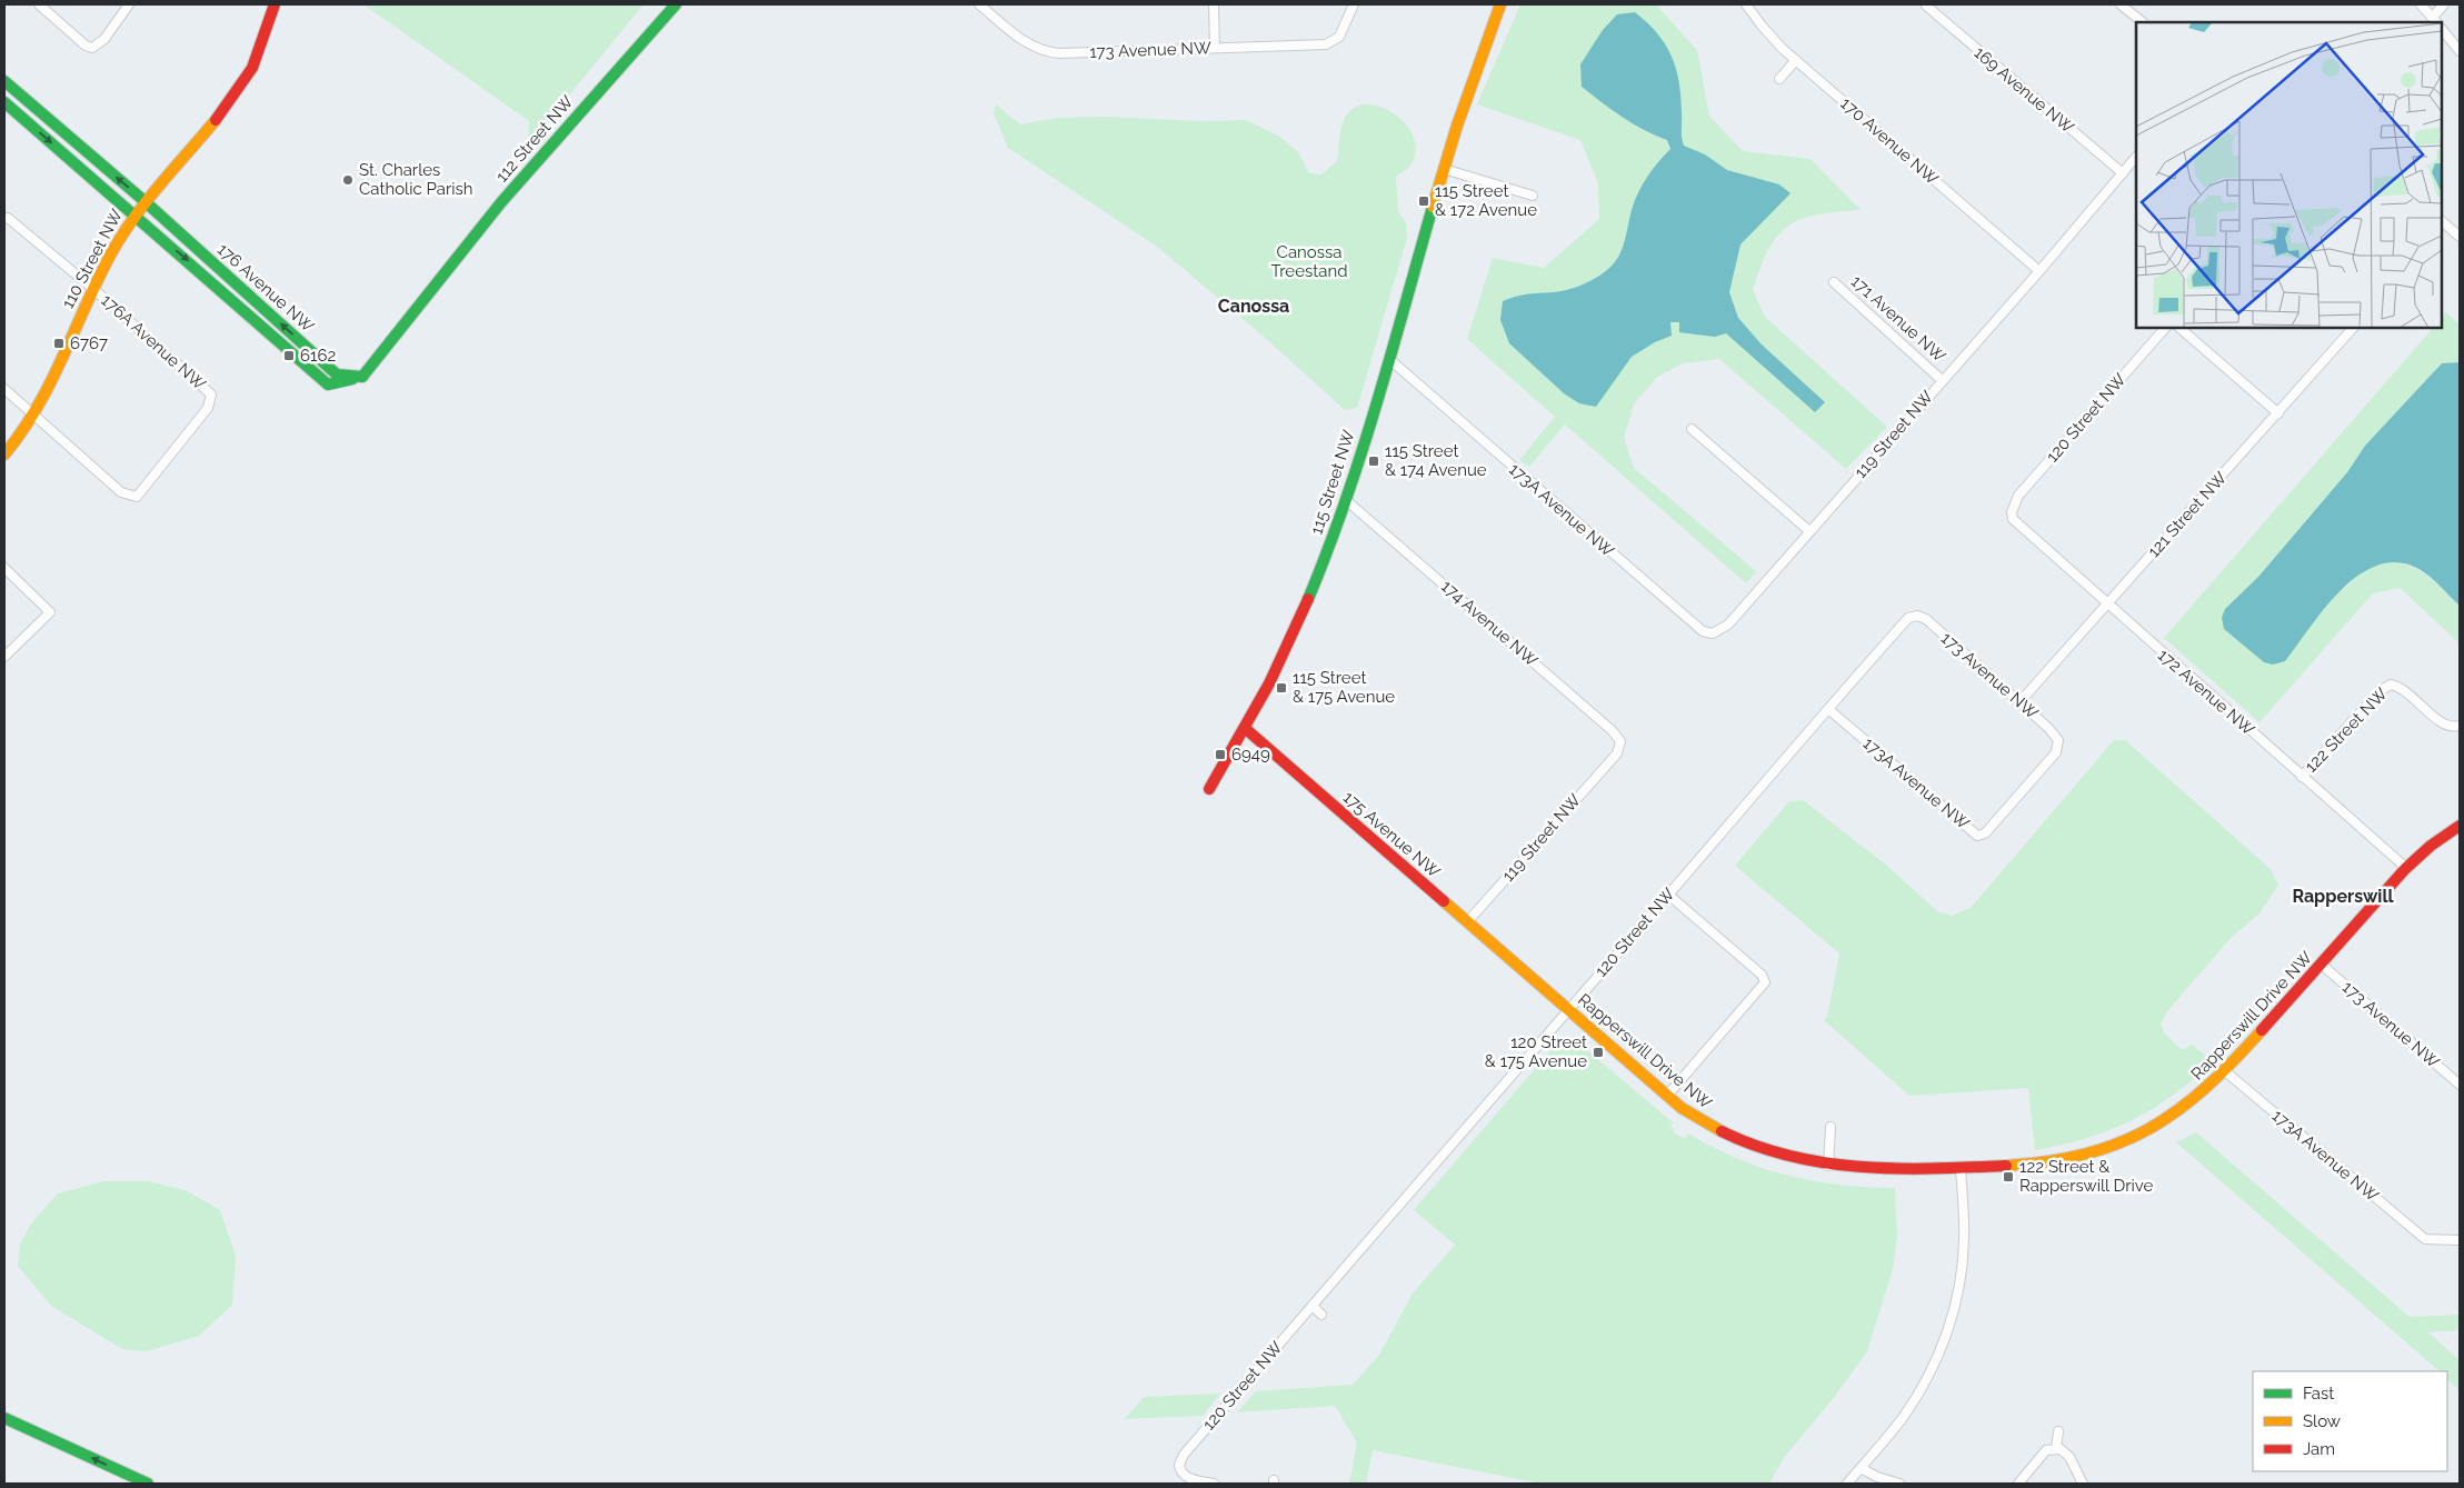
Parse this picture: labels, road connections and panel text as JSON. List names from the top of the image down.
{
  "streets": {
    "main road": [
      "112 Street NW",
      "110 Street NW",
      "176 Avenue NW",
      "115 Street NW",
      "175 Avenue NW",
      "Rapperswill Drive NW"
    ],
    "street": [
      "173 Avenue NW",
      "169 Avenue NW",
      "170 Avenue NW",
      "171 Avenue NW",
      "176A Avenue NW",
      "120 Street NW",
      "119 Street NW",
      "173A Avenue NW",
      "121 Street NW",
      "174 Avenue NW",
      "172 Avenue NW",
      "122 Street NW"
    ]
  },
  "crossings": [
    ["173 Avenue NW", "120 Street NW"],
    ["173 Avenue NW", "173A Avenue NW"],
    ["173 Avenue NW", "121 Street NW"],
    ["173 Avenue NW", "Rapperswill Drive NW"],
    ["169 Avenue NW", "119 Street NW"],
    ["112 Street NW", "176 Avenue NW"],
    ["170 Avenue NW", "119 Street NW"],
    ["110 Street NW", "176 Avenue NW"],
    ["110 Street NW", "176A Avenue NW"],
    ["171 Avenue NW", "119 Street NW"],
    ["120 Street NW", "173A Avenue NW"],
    ["120 Street NW", "172 Avenue NW"],
    ["120 Street NW", "Rapperswill Drive NW"],
    ["119 Street NW", "173A Avenue NW"],
    ["119 Street NW", "174 Avenue NW"],
    ["119 Street NW", "175 Avenue NW"],
    ["115 Street NW", "173A Avenue NW"],
    ["115 Street NW", "174 Avenue NW"],
    ["115 Street NW", "175 Avenue NW"],
    ["173A Avenue NW", "Rapperswill Drive NW"],
    ["121 Street NW", "172 Avenue NW"],
    ["172 Avenue NW", "122 Street NW"],
    ["172 Avenue NW", "Rapperswill Drive NW"],
    ["175 Avenue NW", "Rapperswill Drive NW"]
  ],
  "districts": ["Canossa", "Rapperswill"],
  "parks": ["Canossa Treestand"],
  "places": {
    "other": ["St. Charles Catholic Parish"],
    "transit": [
      "115 Street & 172 Avenue",
      "6767",
      "6162",
      "115 Street & 174 Avenue",
      "115 Street & 175 Avenue",
      "6949",
      "120 Street & 175 Avenue",
      "122 Street & Rapperswill Drive"
    ]
  },
  "legend": ["Fast", "Slow", "Jam"]
}
